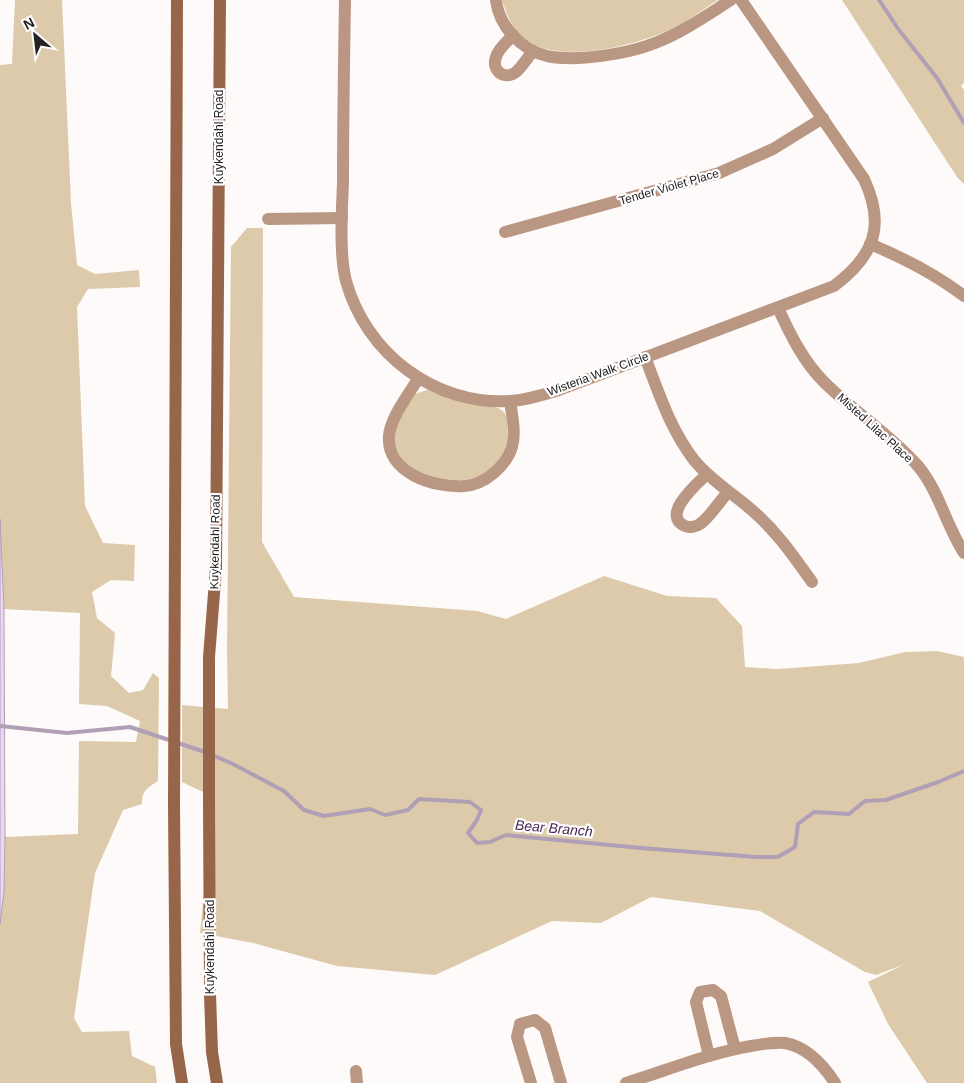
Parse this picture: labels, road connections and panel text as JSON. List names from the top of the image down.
{
  "streets": {
    "main road": ["Kuykendahl Road"],
    "street": ["Tender Violet Place", "Wisteria Walk Circle", "Misted Lilac Place"]
  },
  "crossings": [
    ["Tender Violet Place", "Wisteria Walk Circle"],
    ["Wisteria Walk Circle", "Misted Lilac Place"]
  ],
  "water": ["Bear Branch"],
  "north": "top left"
}
